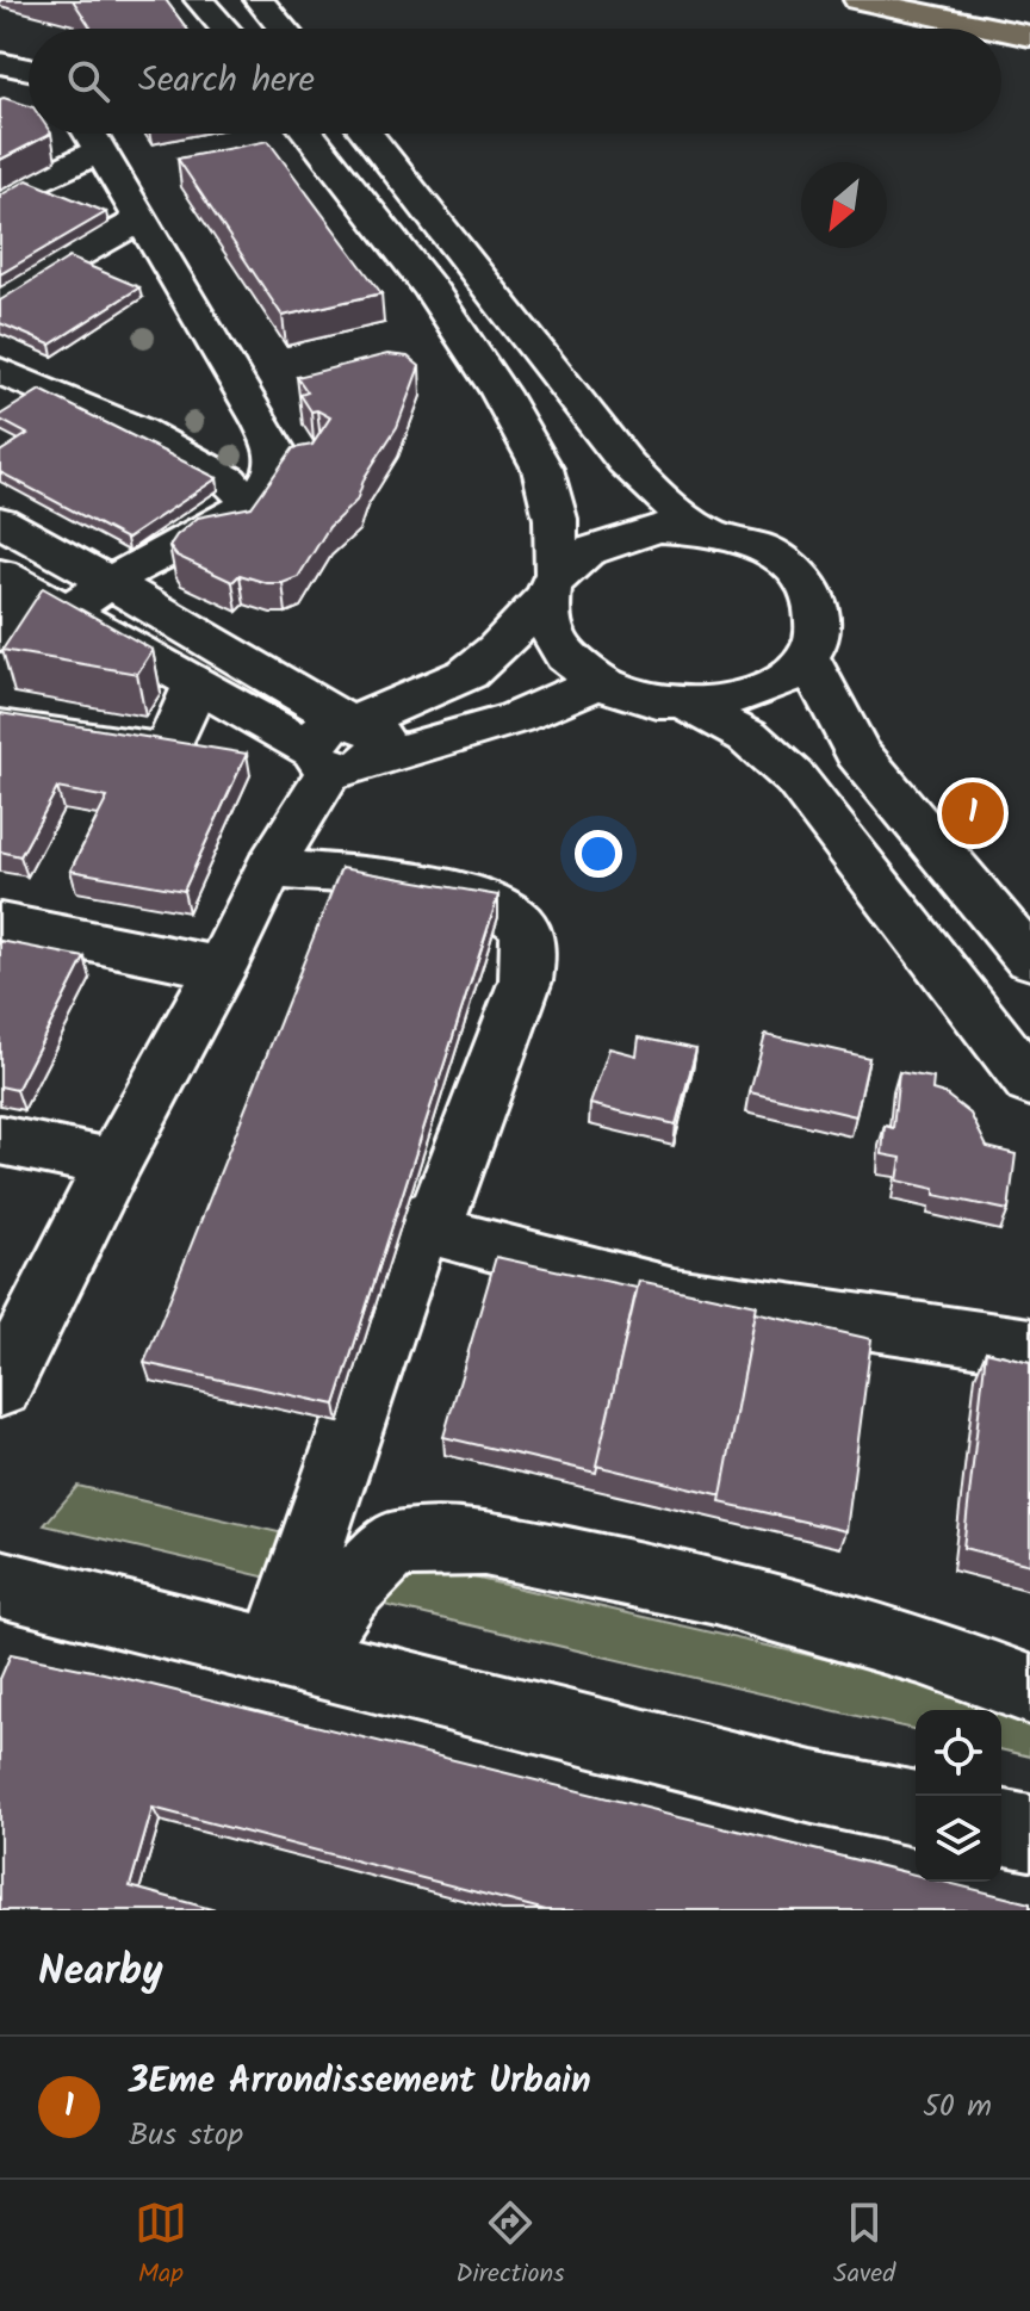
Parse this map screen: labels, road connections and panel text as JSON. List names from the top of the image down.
{
  "north": "bottom left",
  "page": {
    "search": "Search here",
    "pins": "1",
    "heading": "Nearby",
    "list": [
      {
        "mark": "1",
        "name": "3Eme Arrondissement Urbain",
        "note": "Bus stop",
        "value": "50 m"
      }
    ],
    "nav": ["Map", "Directions", "Saved"]
  }
}
